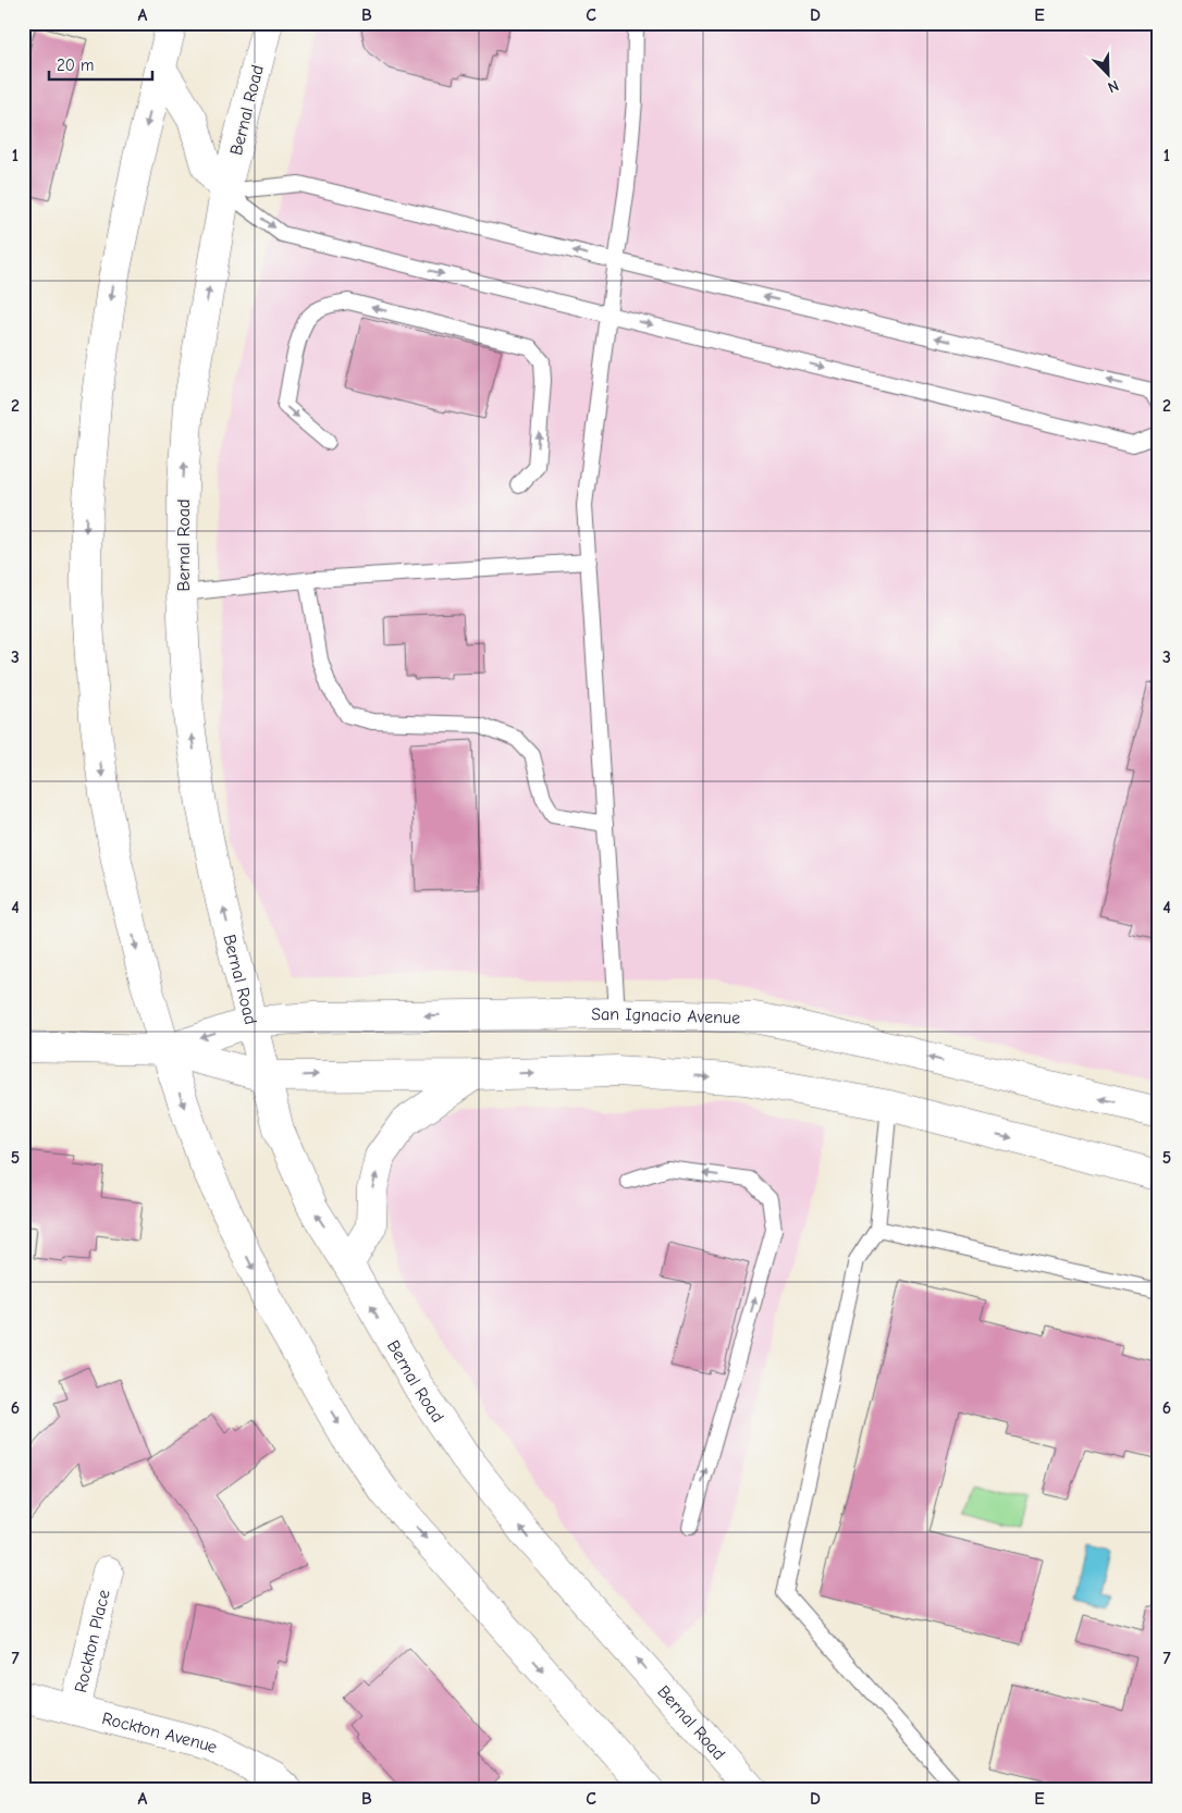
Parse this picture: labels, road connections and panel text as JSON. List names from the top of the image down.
{
  "streets": {
    "main road": [
      "Bernal Road",
      "San Ignacio Avenue",
      "Rockton Place",
      "Rockton Avenue"
    ]
  },
  "crossings": [
    ["Bernal Road", "San Ignacio Avenue"],
    ["Rockton Place", "Rockton Avenue"]
  ],
  "scale_bar": "20 m",
  "north": "bottom right",
  "grid": {
    "columns": [
      "A",
      "B",
      "C",
      "D",
      "E"
    ],
    "rows": [
      "1",
      "2",
      "3",
      "4",
      "5",
      "6",
      "7"
    ]
  }
}
